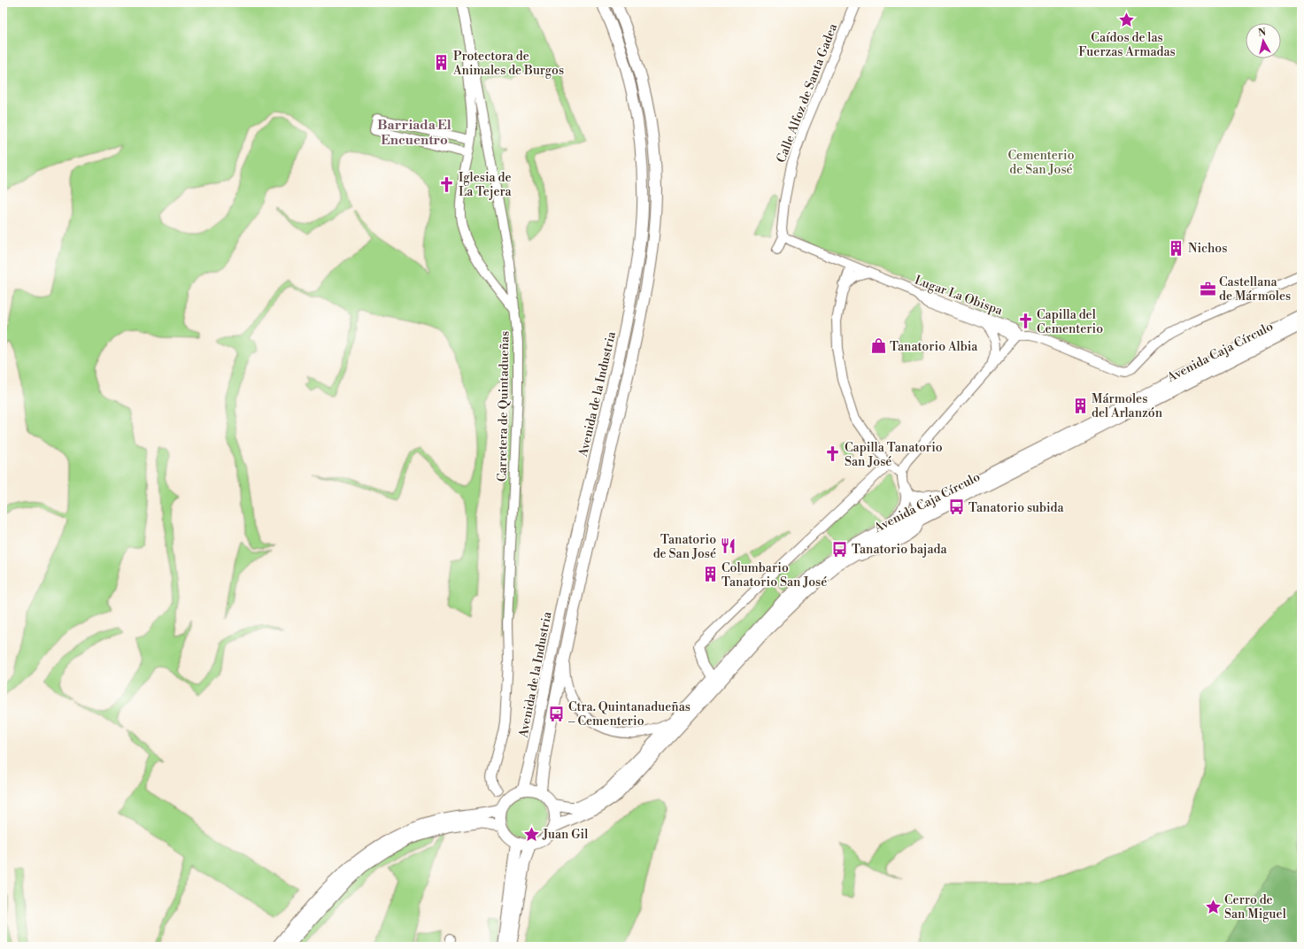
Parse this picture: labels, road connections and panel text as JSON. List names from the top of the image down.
{
  "streets": {
    "main road": ["Avenida Caja Círculo", "Avenida de la Industria"],
    "street": ["Calle Alfoz de Santa Gadea", "Lugar La Obispa", "Carretera de Quintadueñas"]
  },
  "crossings": [
    ["Calle Alfoz de Santa Gadea", "Lugar La Obispa"],
    ["Avenida Caja Círculo", "Avenida de la Industria"]
  ],
  "districts": ["Barriada El Encuentro"],
  "parks": ["Cementerio de San José"],
  "places": {
    "place": ["Caídos de las Fuerzas Armadas", "Juan Gil", "Cerro de San Miguel"],
    "building": [
      "Protectora de Animales de Burgos",
      "Nichos",
      "Mármoles del Arlanzón",
      "Columbario Tanatorio San José"
    ],
    "church": ["Iglesia de La Tejera", "Capilla del Cementerio", "Capilla Tanatorio San José"],
    "office": ["Castellana de Mármoles"],
    "shop": ["Tanatorio Albia"],
    "bus stop": ["Tanatorio subida", "Tanatorio bajada", "Ctra. Quintanadueñas – Cementerio"],
    "restaurant": ["Tanatorio de San José"]
  },
  "north": "top"
}
